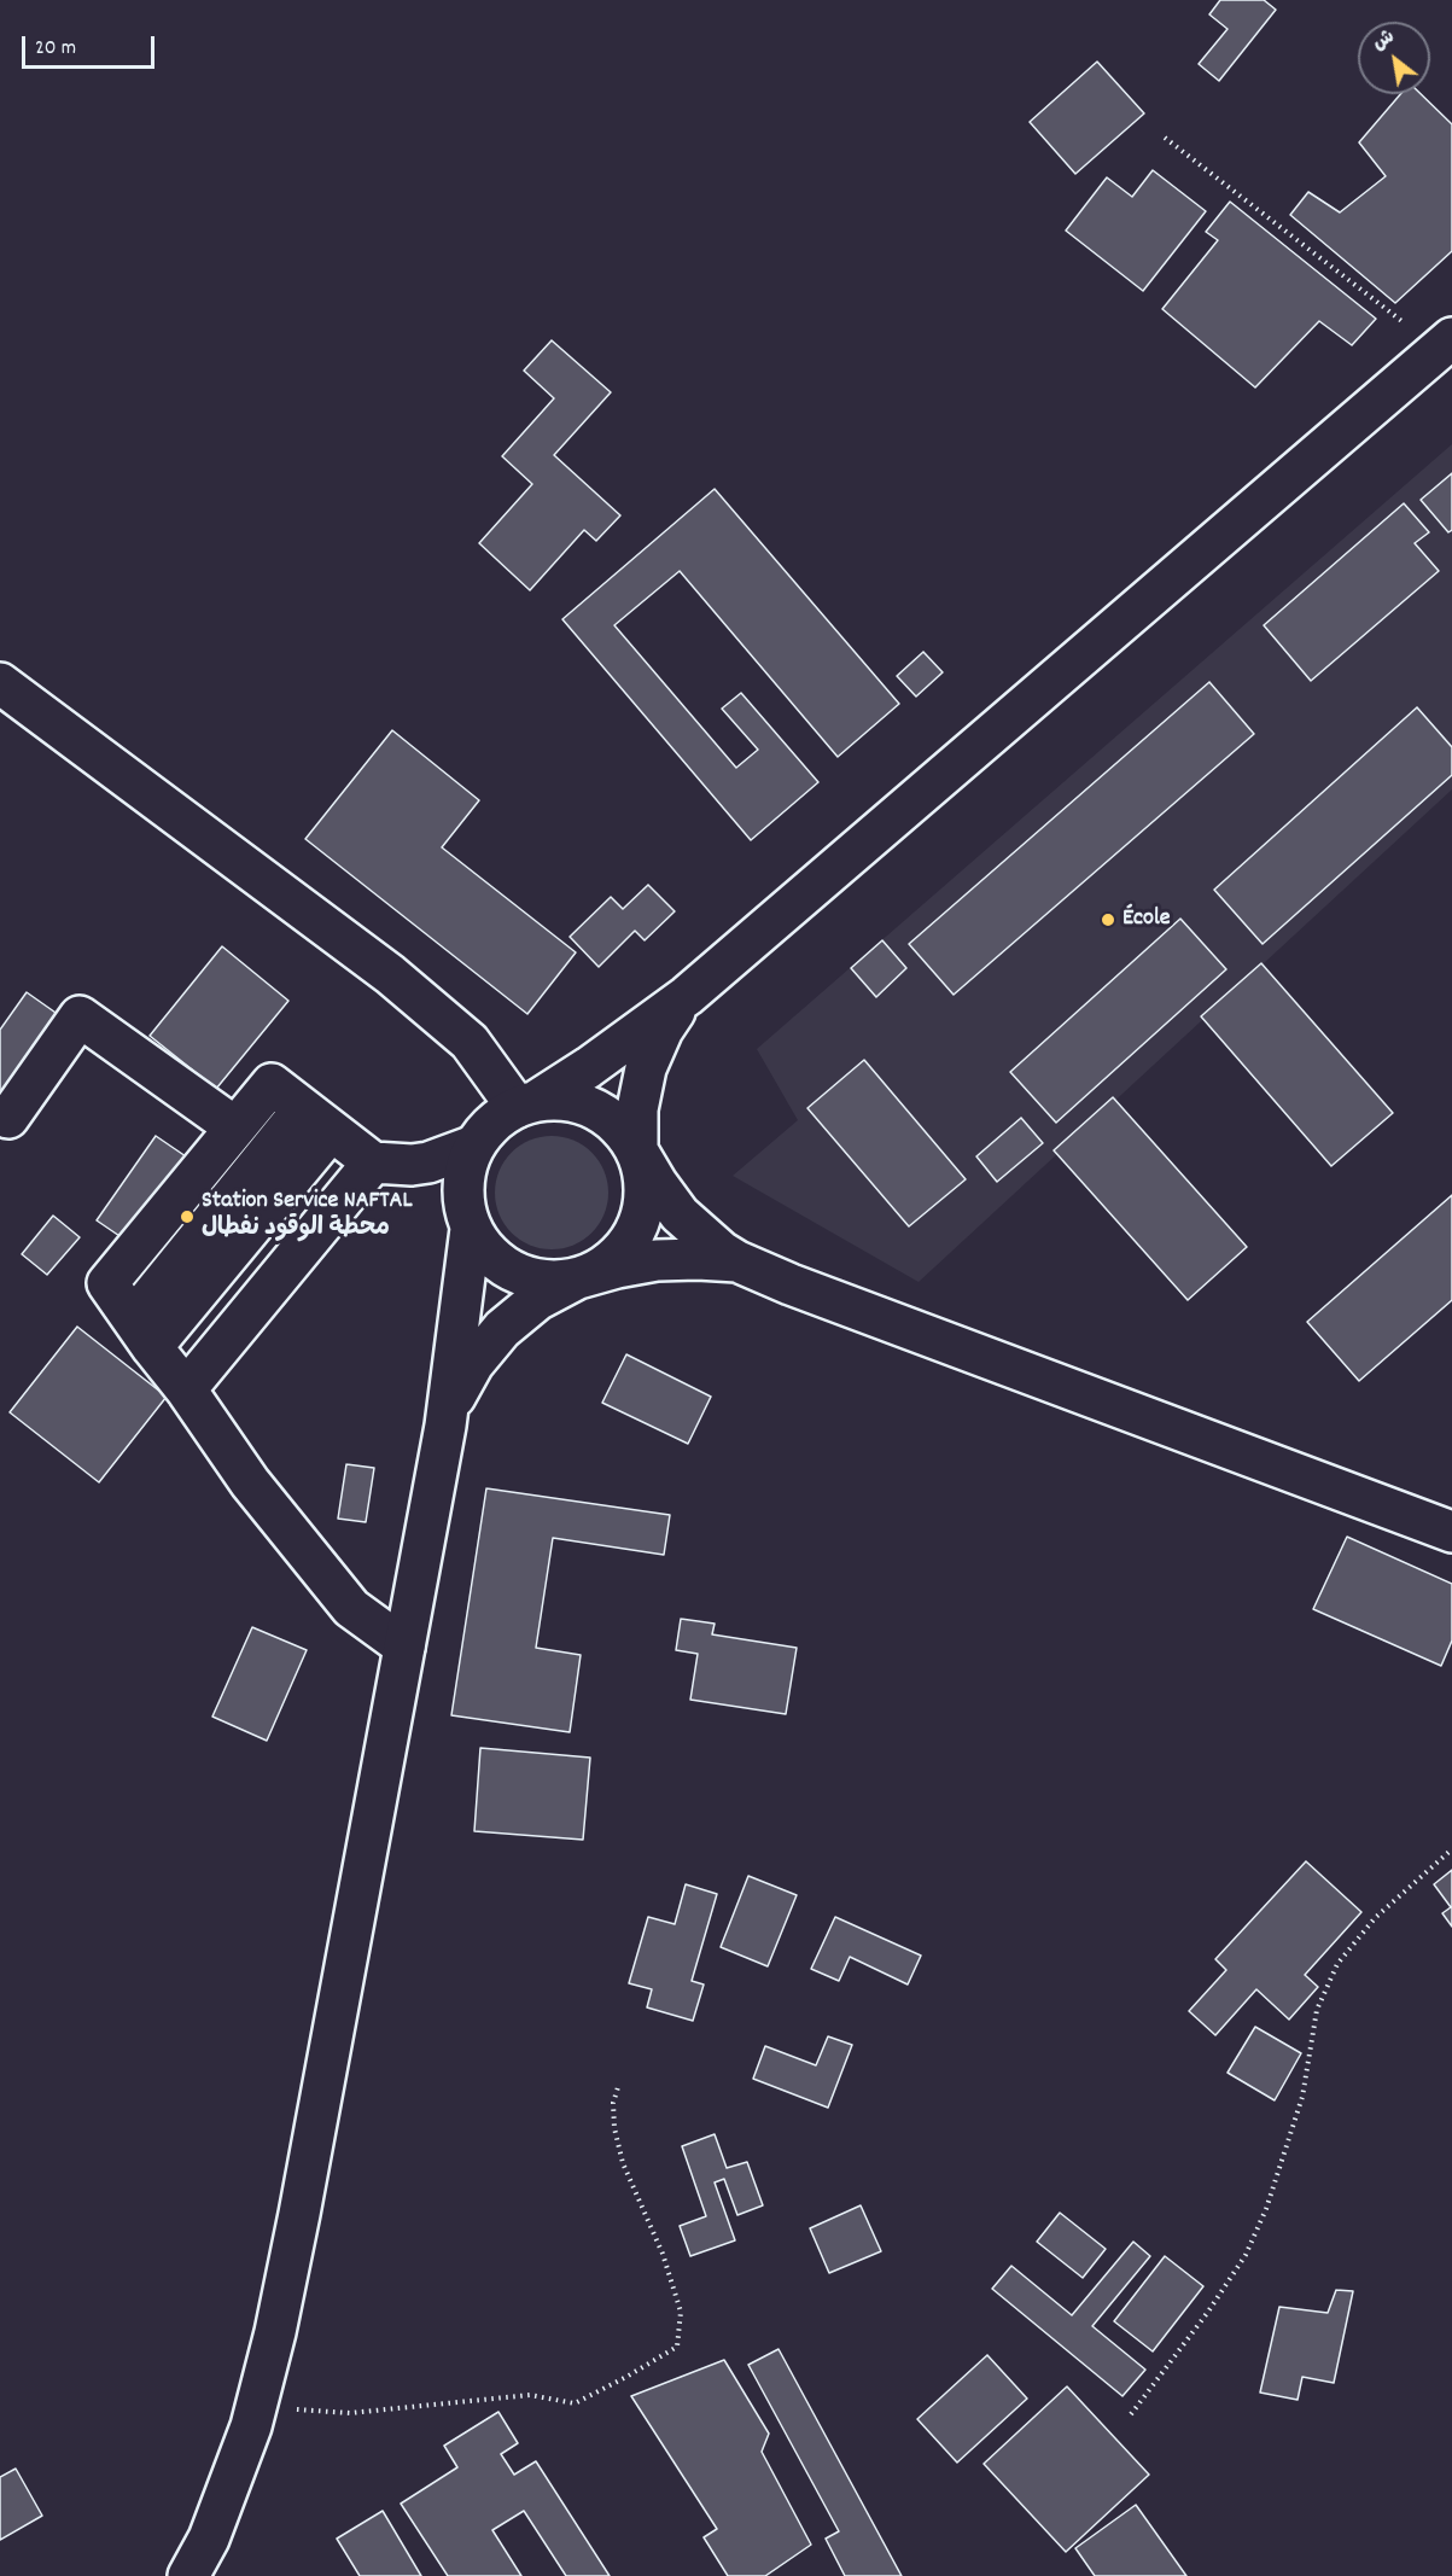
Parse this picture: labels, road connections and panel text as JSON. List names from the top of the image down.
{
  "places": ["École", "Station Service NAFTAL محطة الوقود نفطال"],
  "scale_bar": "20 m",
  "north": "top left"
}
